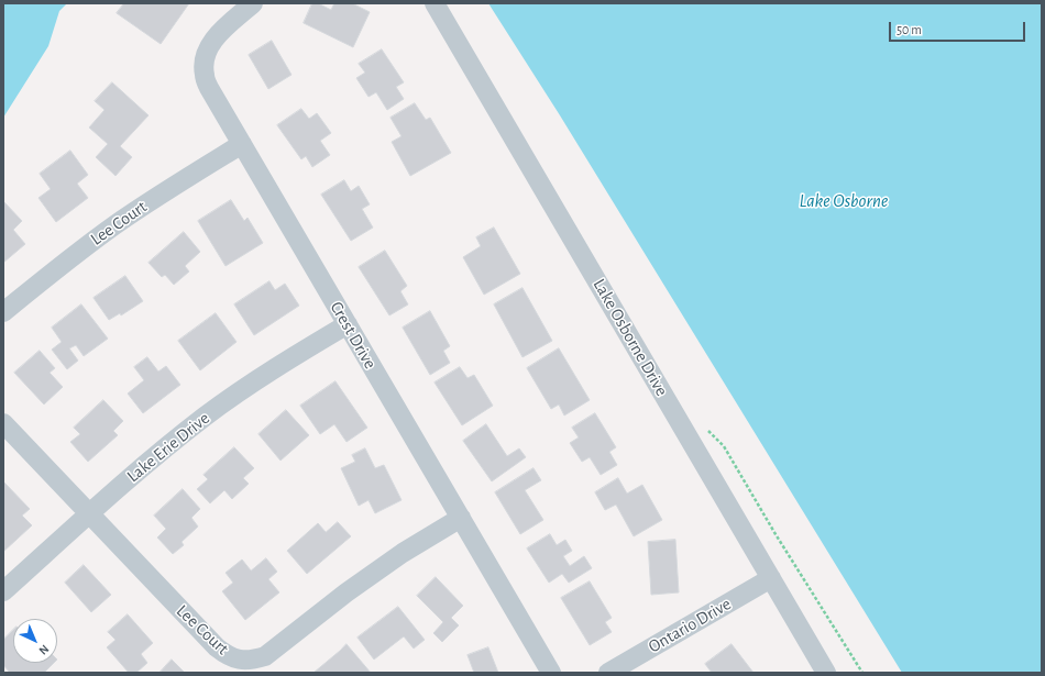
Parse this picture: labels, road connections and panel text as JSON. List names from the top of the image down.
{
  "streets": {
    "street": [
      "Lee Court",
      "Crest Drive",
      "Lake Osborne Drive",
      "Lake Erie Drive",
      "Ontario Drive"
    ]
  },
  "crossings": [
    ["Lee Court", "Crest Drive"],
    ["Lee Court", "Lake Erie Drive"],
    ["Crest Drive", "Lake Erie Drive"],
    ["Lake Osborne Drive", "Ontario Drive"]
  ],
  "water": ["Lake Osborne"],
  "scale_bar": "50 m",
  "north": "bottom right"
}
